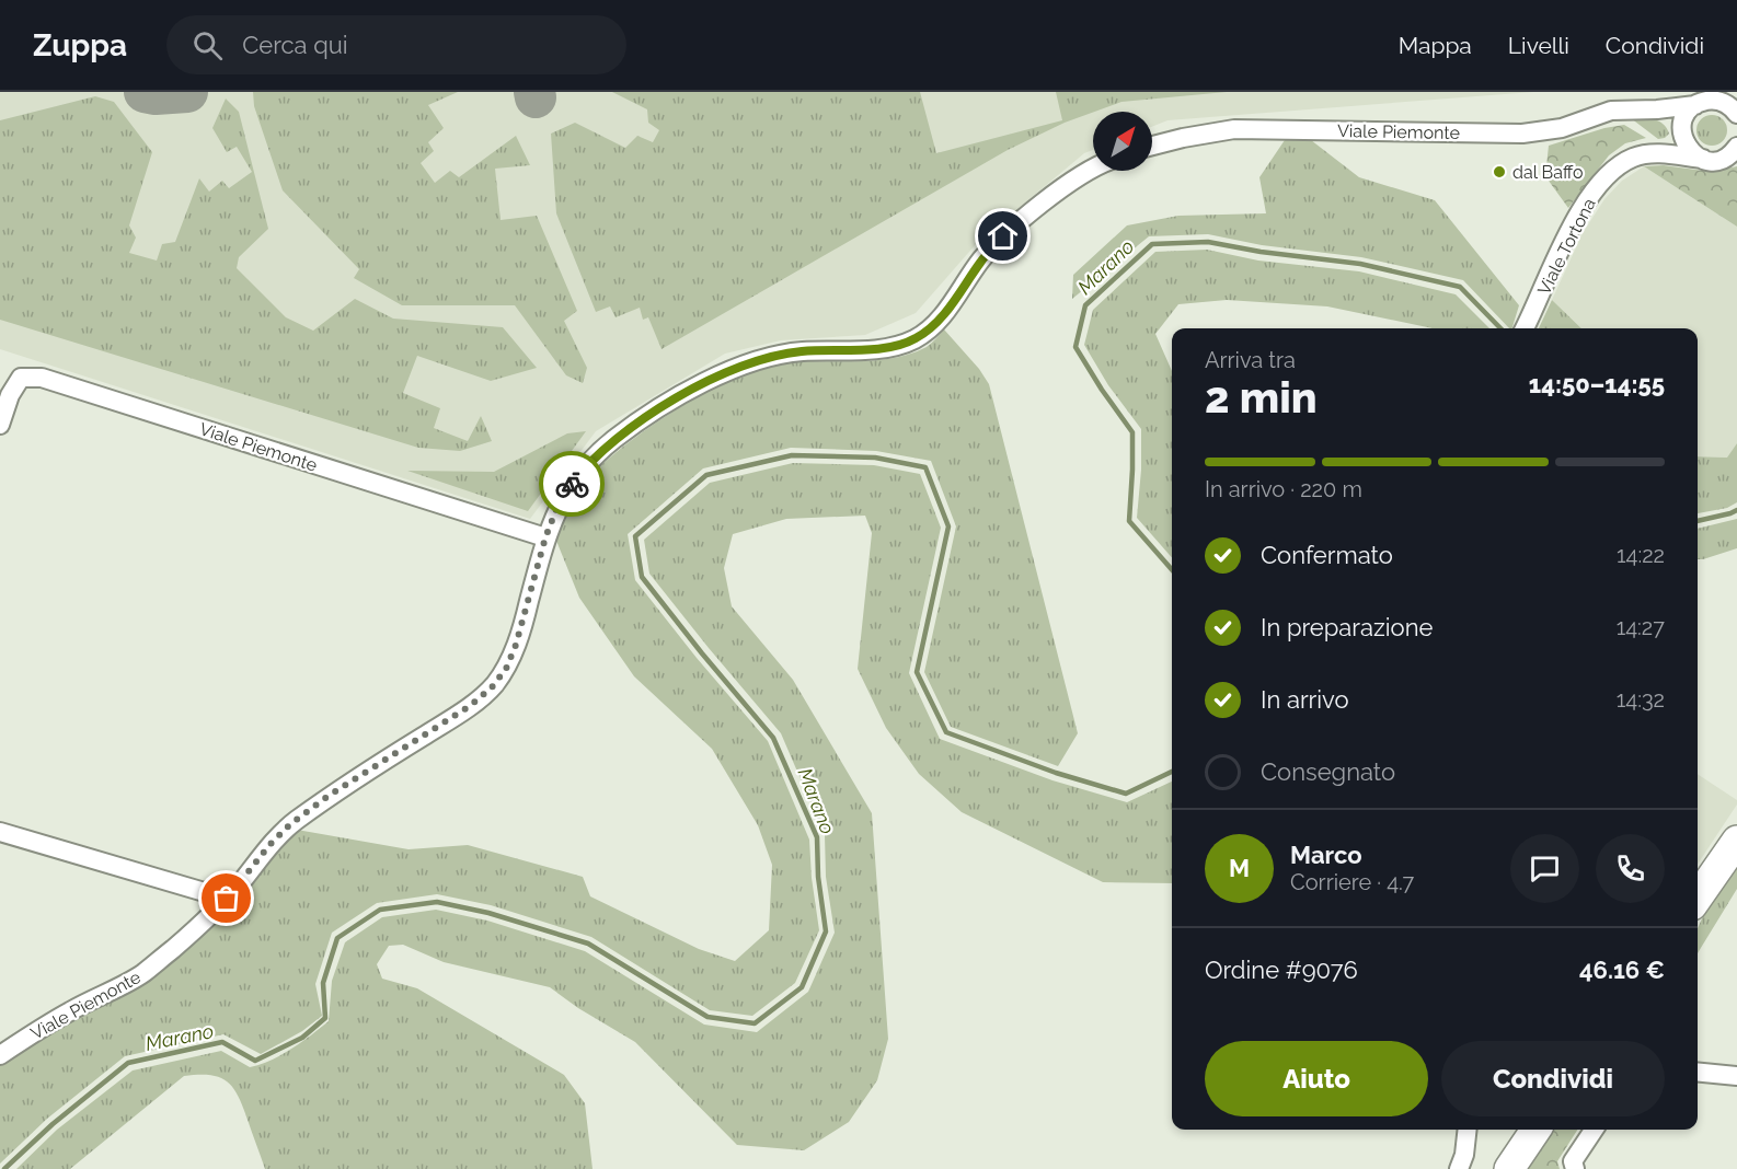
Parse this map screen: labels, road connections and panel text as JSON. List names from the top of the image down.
{
  "streets": {
    "street": ["Viale Piemonte", "Viale Tortona"]
  },
  "water": ["Marano"],
  "places": ["dal Baffo"],
  "north": "top right",
  "page": {
    "header": "Zuppa",
    "search": "Cerca qui",
    "nav": ["Mappa", "Livelli", "Condividi"],
    "heading": ["2 min", "Arriva tra", "14:50–14:55"],
    "panel": [
      "Marco",
      "Corriere · 4.7",
      "Ordine #9076",
      "46.16 €"
    ],
    "bar": "In arrivo · 220 m",
    "list": [
      ["Confermato", "14:22"],
      ["In preparazione", "14:27"],
      ["In arrivo", "14:32"],
      "Consegnato"
    ],
    "round": "M",
    "buttons": ["Aiuto", "Condividi"]
  }
}
